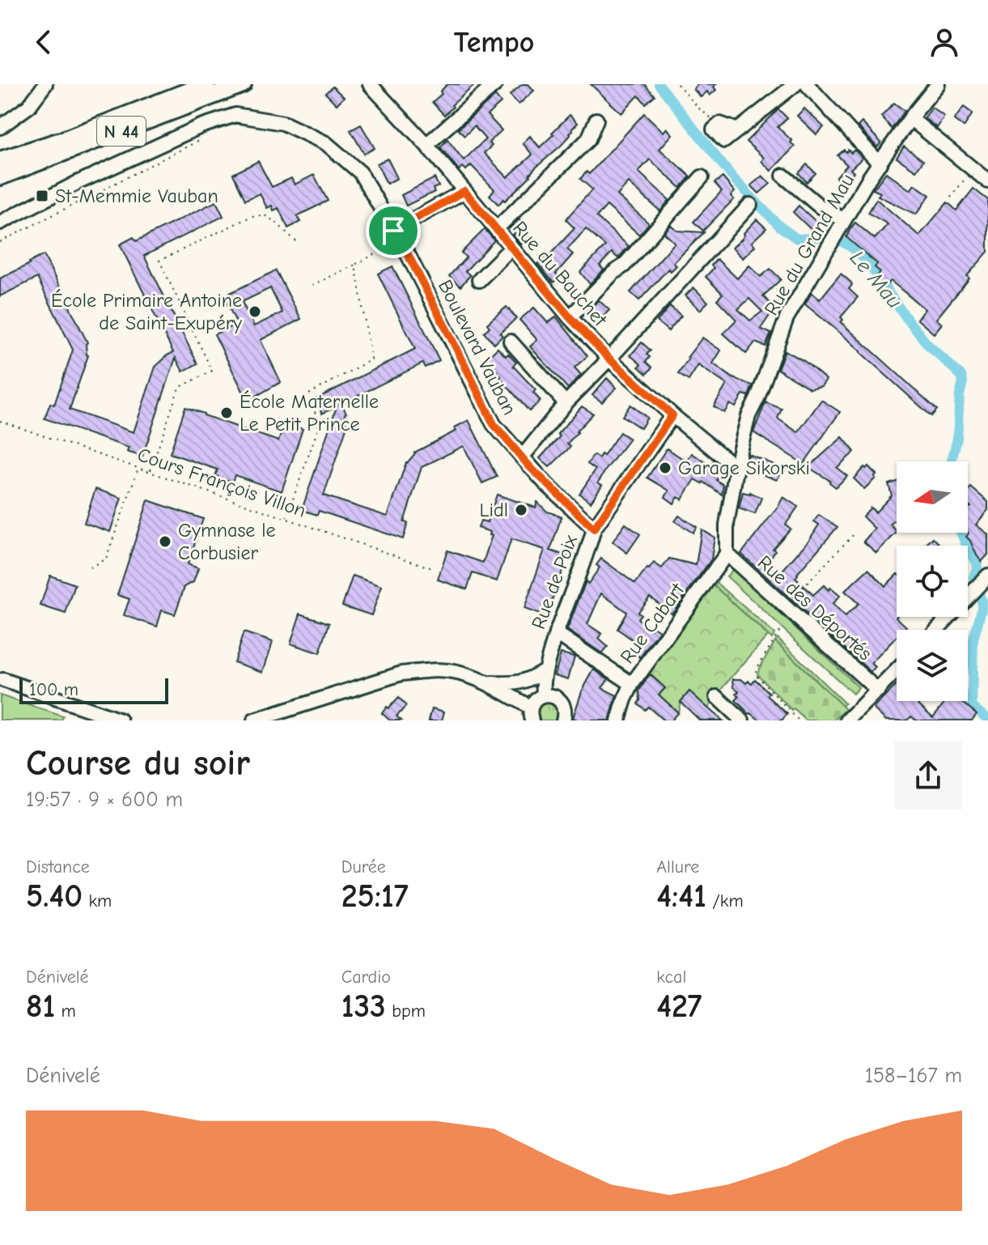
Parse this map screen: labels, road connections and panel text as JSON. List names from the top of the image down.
{
  "streets": {
    "main road": ["N 44"],
    "street": [
      "Rue du Grand Mau",
      "Rue du Bauchet",
      "Boulevard Vauban",
      "Rue de Poix",
      "Rue des Déportés",
      "Rue Cabart"
    ],
    "path": ["Cours François Villon"]
  },
  "crossings": [
    ["Rue du Grand Mau", "Rue du Bauchet"],
    ["Rue du Grand Mau", "Rue des Déportés"],
    ["Rue du Grand Mau", "Rue Cabart"],
    ["Rue du Bauchet", "Rue de Poix"],
    ["Boulevard Vauban", "Rue de Poix"],
    ["Rue des Déportés", "Rue Cabart"]
  ],
  "water": ["Le Mau"],
  "places": {
    "transit": ["St-Memmie Vauban"],
    "other": [
      "École Primaire Antoine de Saint-Exupéry",
      "École Maternelle Le Petit Prince",
      "Garage Sikorski",
      "Lidl",
      "Gymnase le Corbusier"
    ]
  },
  "scale_bar": "100 m",
  "north": "left",
  "page": {
    "header": "Tempo",
    "scale": "100 m",
    "heading": ["Course du soir", "19:57 · 9 × 600 m"],
    "stats": [
      ["Distance", "5.40 km"],
      ["Durée", "25:17"],
      ["Allure", "4:41 /km"],
      ["Dénivelé", "81 m"],
      ["Cardio", "133 bpm"],
      ["kcal", "427"]
    ],
    "chart": ["Dénivelé", "158–167 m"]
  }
}
